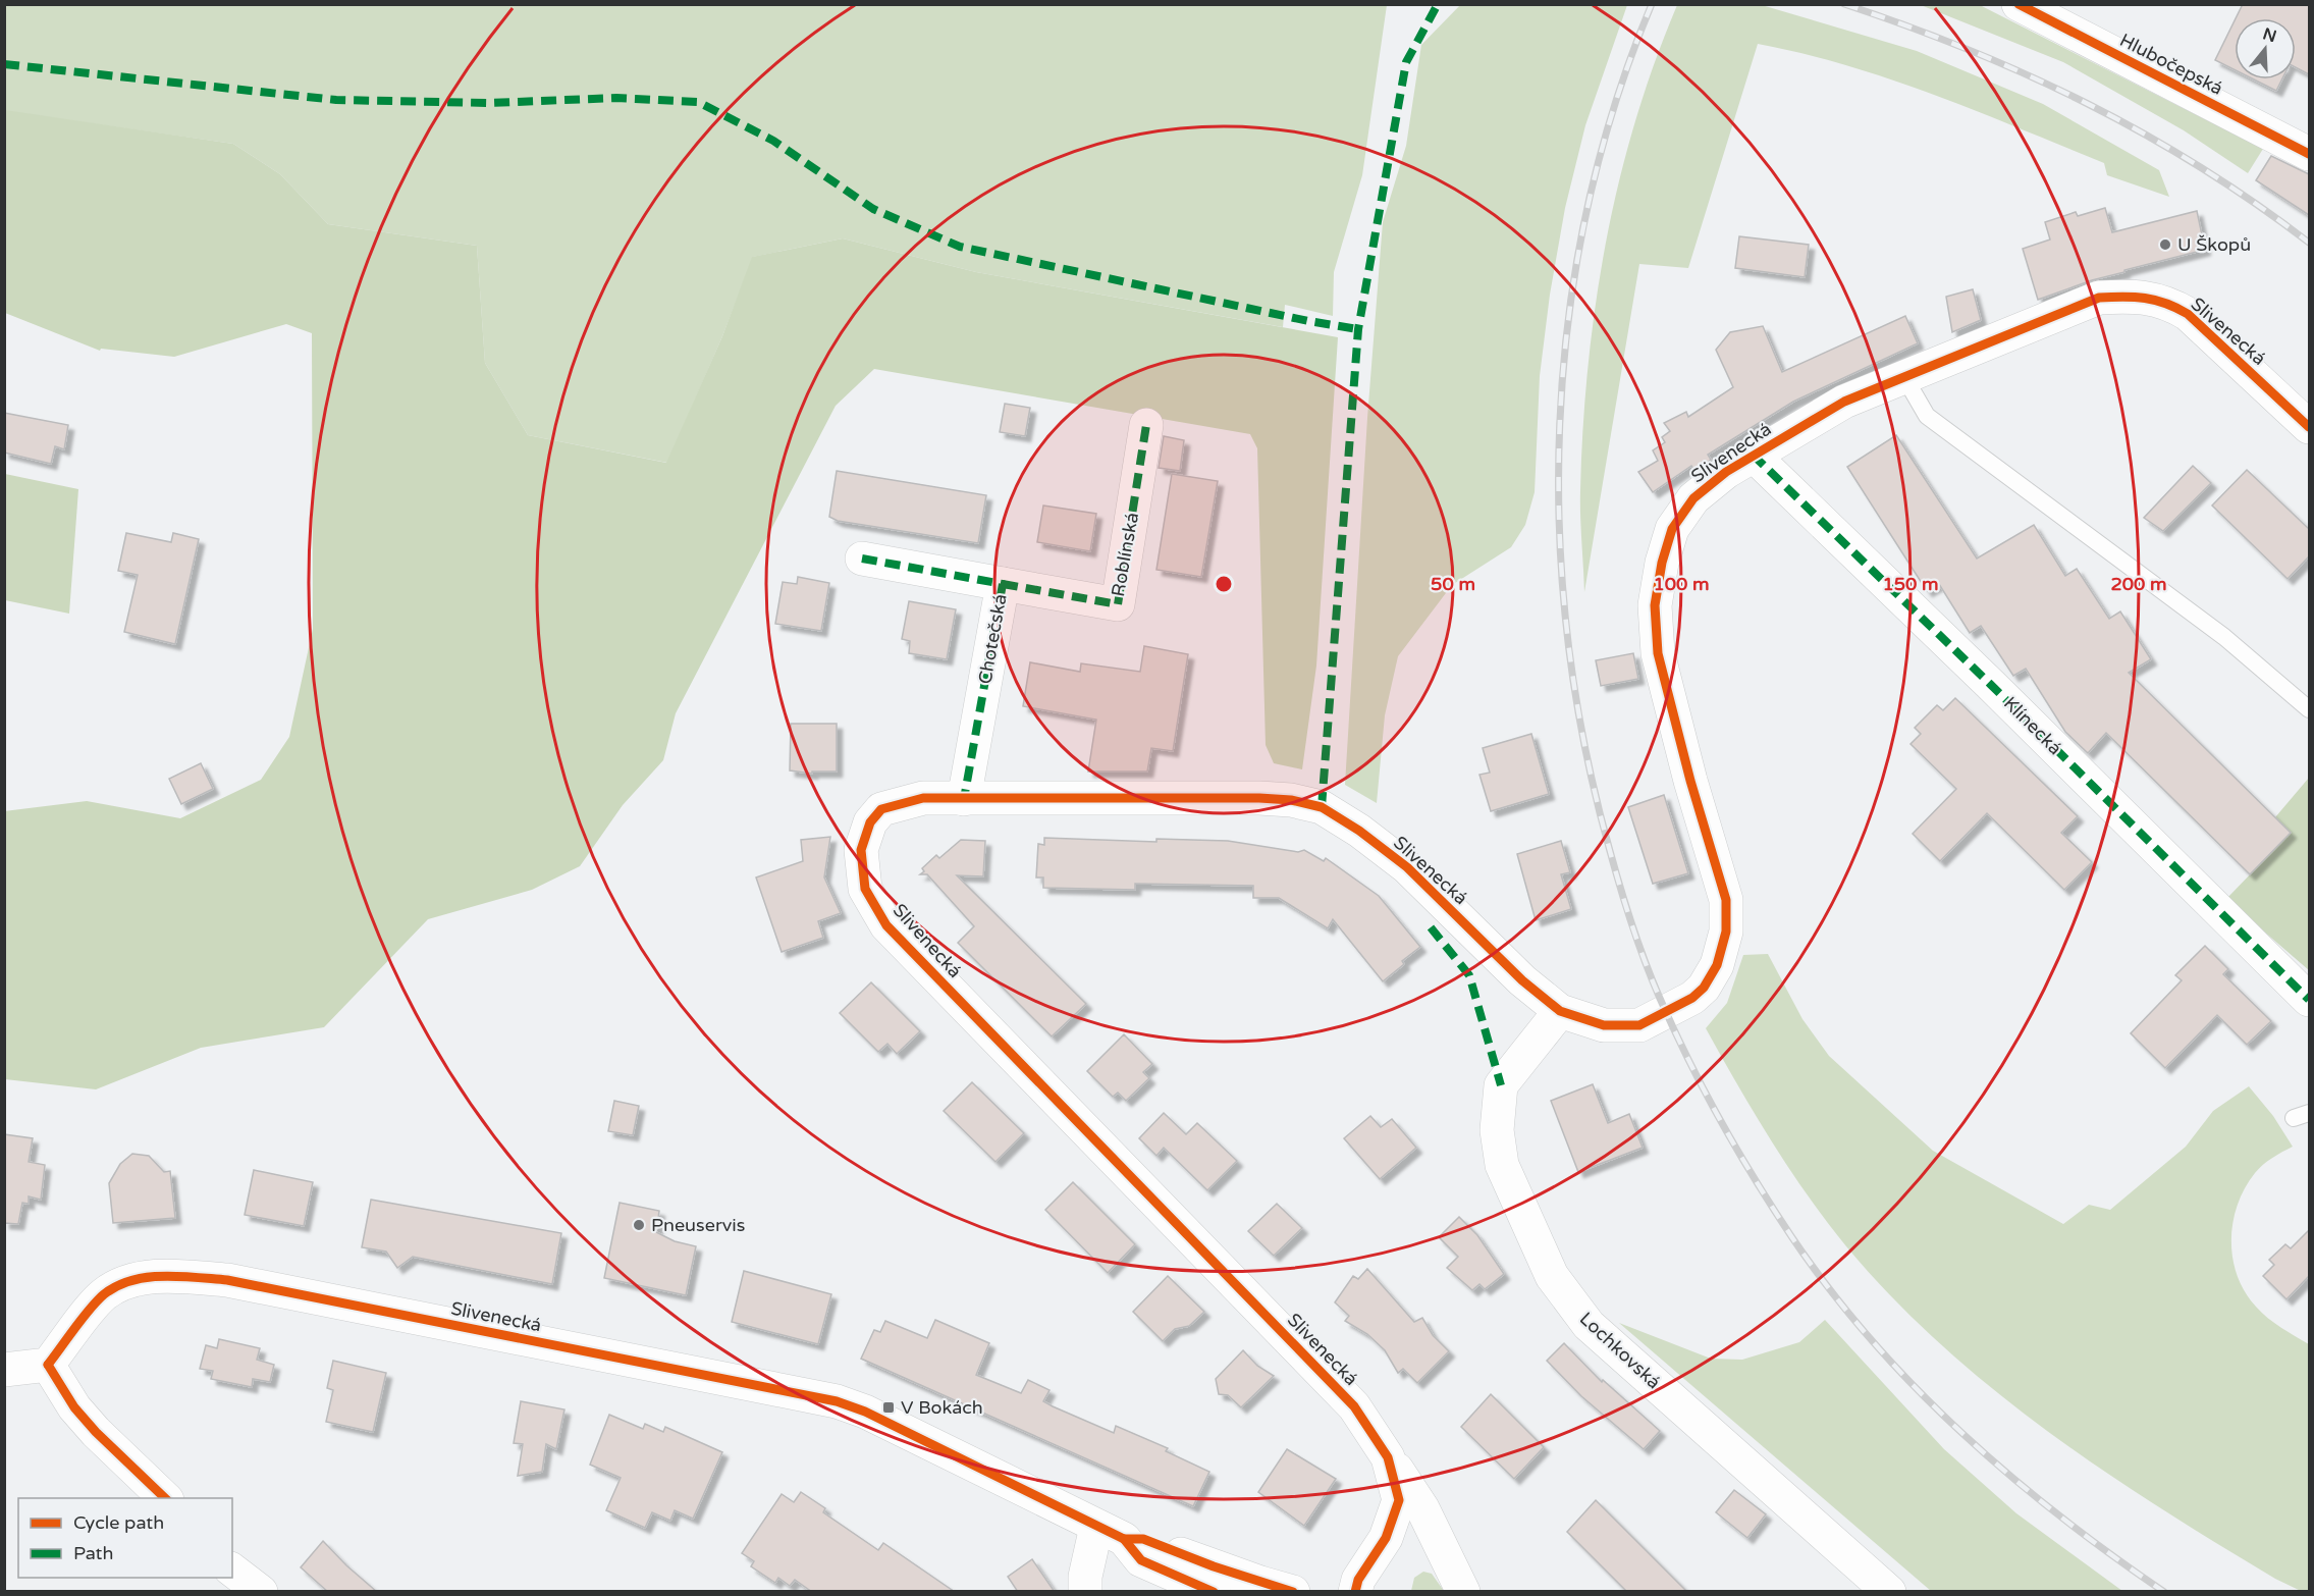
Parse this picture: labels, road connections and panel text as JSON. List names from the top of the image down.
{
  "streets": {
    "street": [
      "Hlubočepská",
      "Slivenecká",
      "Roblínská",
      "Chotečská",
      "Klínecká",
      "Lochkovská"
    ]
  },
  "crossings": [
    ["Slivenecká", "Chotečská"],
    ["Slivenecká", "Klínecká"],
    ["Slivenecká", "Lochkovská"],
    ["Roblínská", "Chotečská"]
  ],
  "places": {
    "other": ["U Škopů", "Pneuservis"],
    "transit": ["V Bokách"]
  },
  "legend": ["Cycle path", "Path"],
  "north": "top",
  "rings": [
    "50 m",
    "100 m",
    "150 m",
    "200 m"
  ]
}
